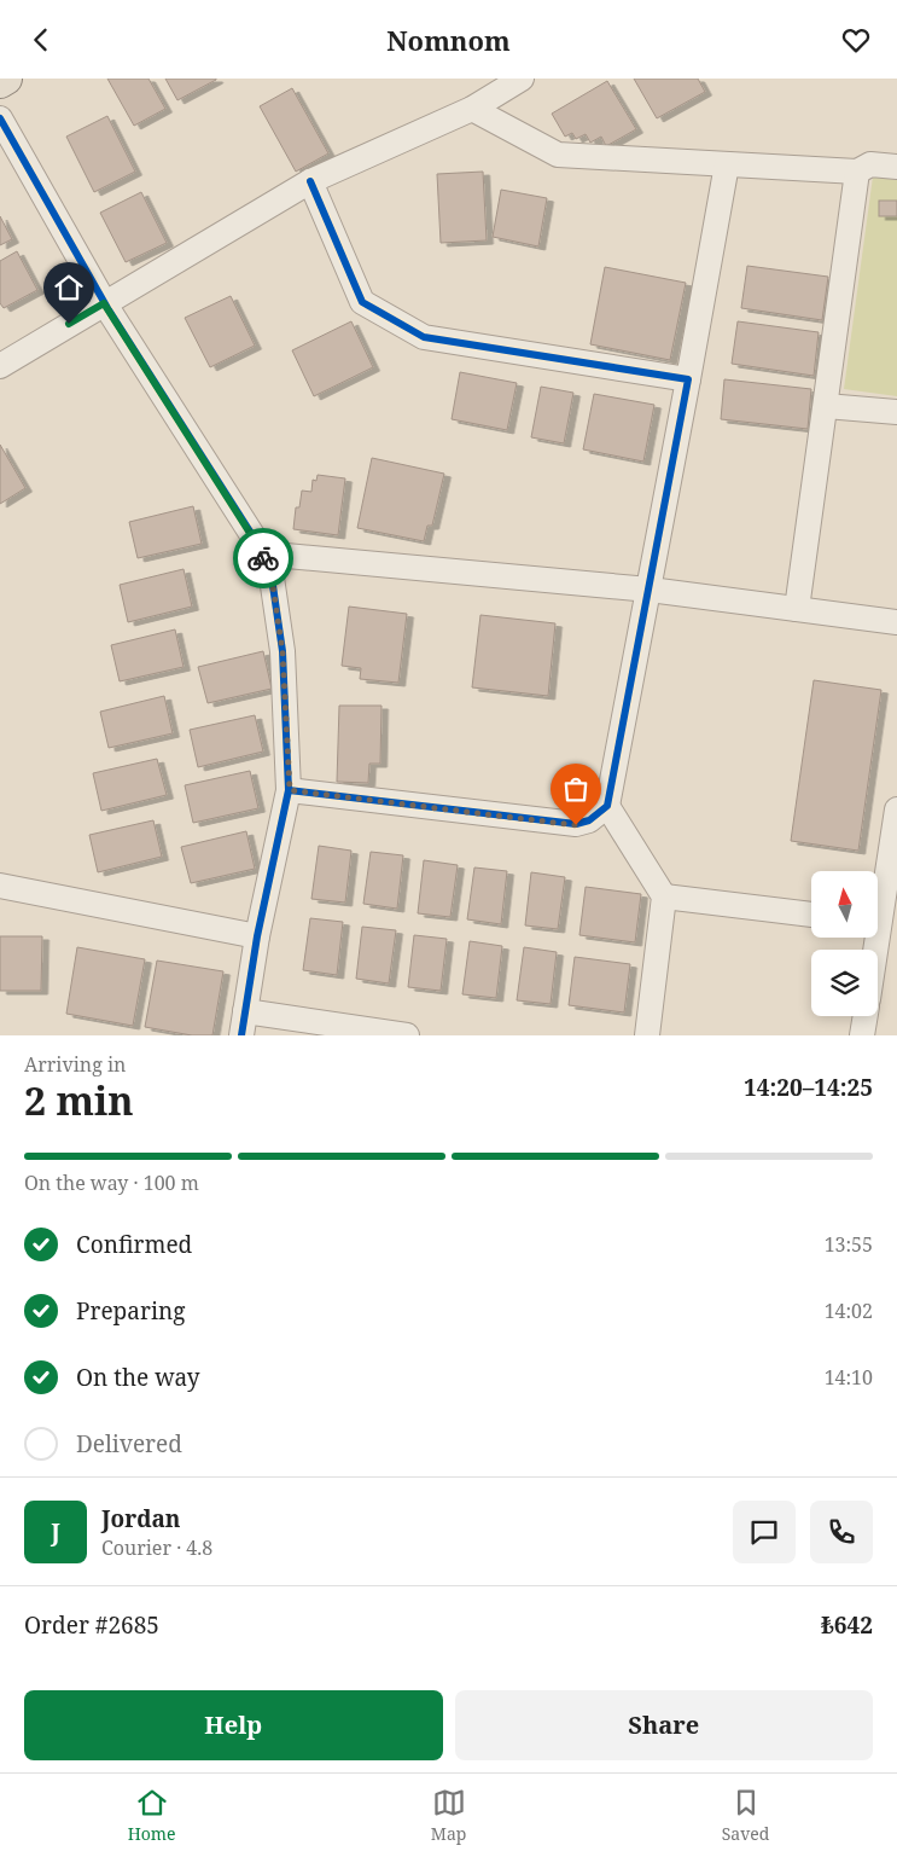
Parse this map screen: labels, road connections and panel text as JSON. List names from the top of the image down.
{
  "north": "top",
  "page": {
    "header": "Nomnom",
    "heading": ["2 min", "Arriving in", "14:20–14:25"],
    "panel": [
      "Jordan",
      "Courier · 4.8",
      "Order #2685",
      "₺642"
    ],
    "bar": "On the way · 100 m",
    "list": [
      ["Confirmed", "13:55"],
      ["Preparing", "14:02"],
      ["On the way", "14:10"],
      "Delivered"
    ],
    "round": "J",
    "buttons": ["Help", "Share"],
    "tabs": ["Home", "Map", "Saved"]
  }
}
